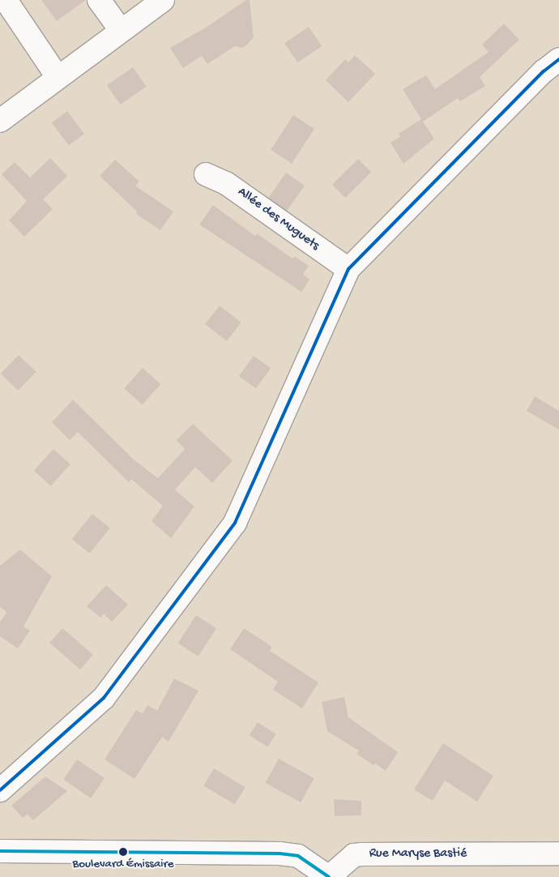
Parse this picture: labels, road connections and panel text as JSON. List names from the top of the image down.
{
  "streets": {
    "street": ["Allée des Muguets", "Rue Maryse Bastié"]
  },
  "places": ["Boulevard Émissaire"]
}
